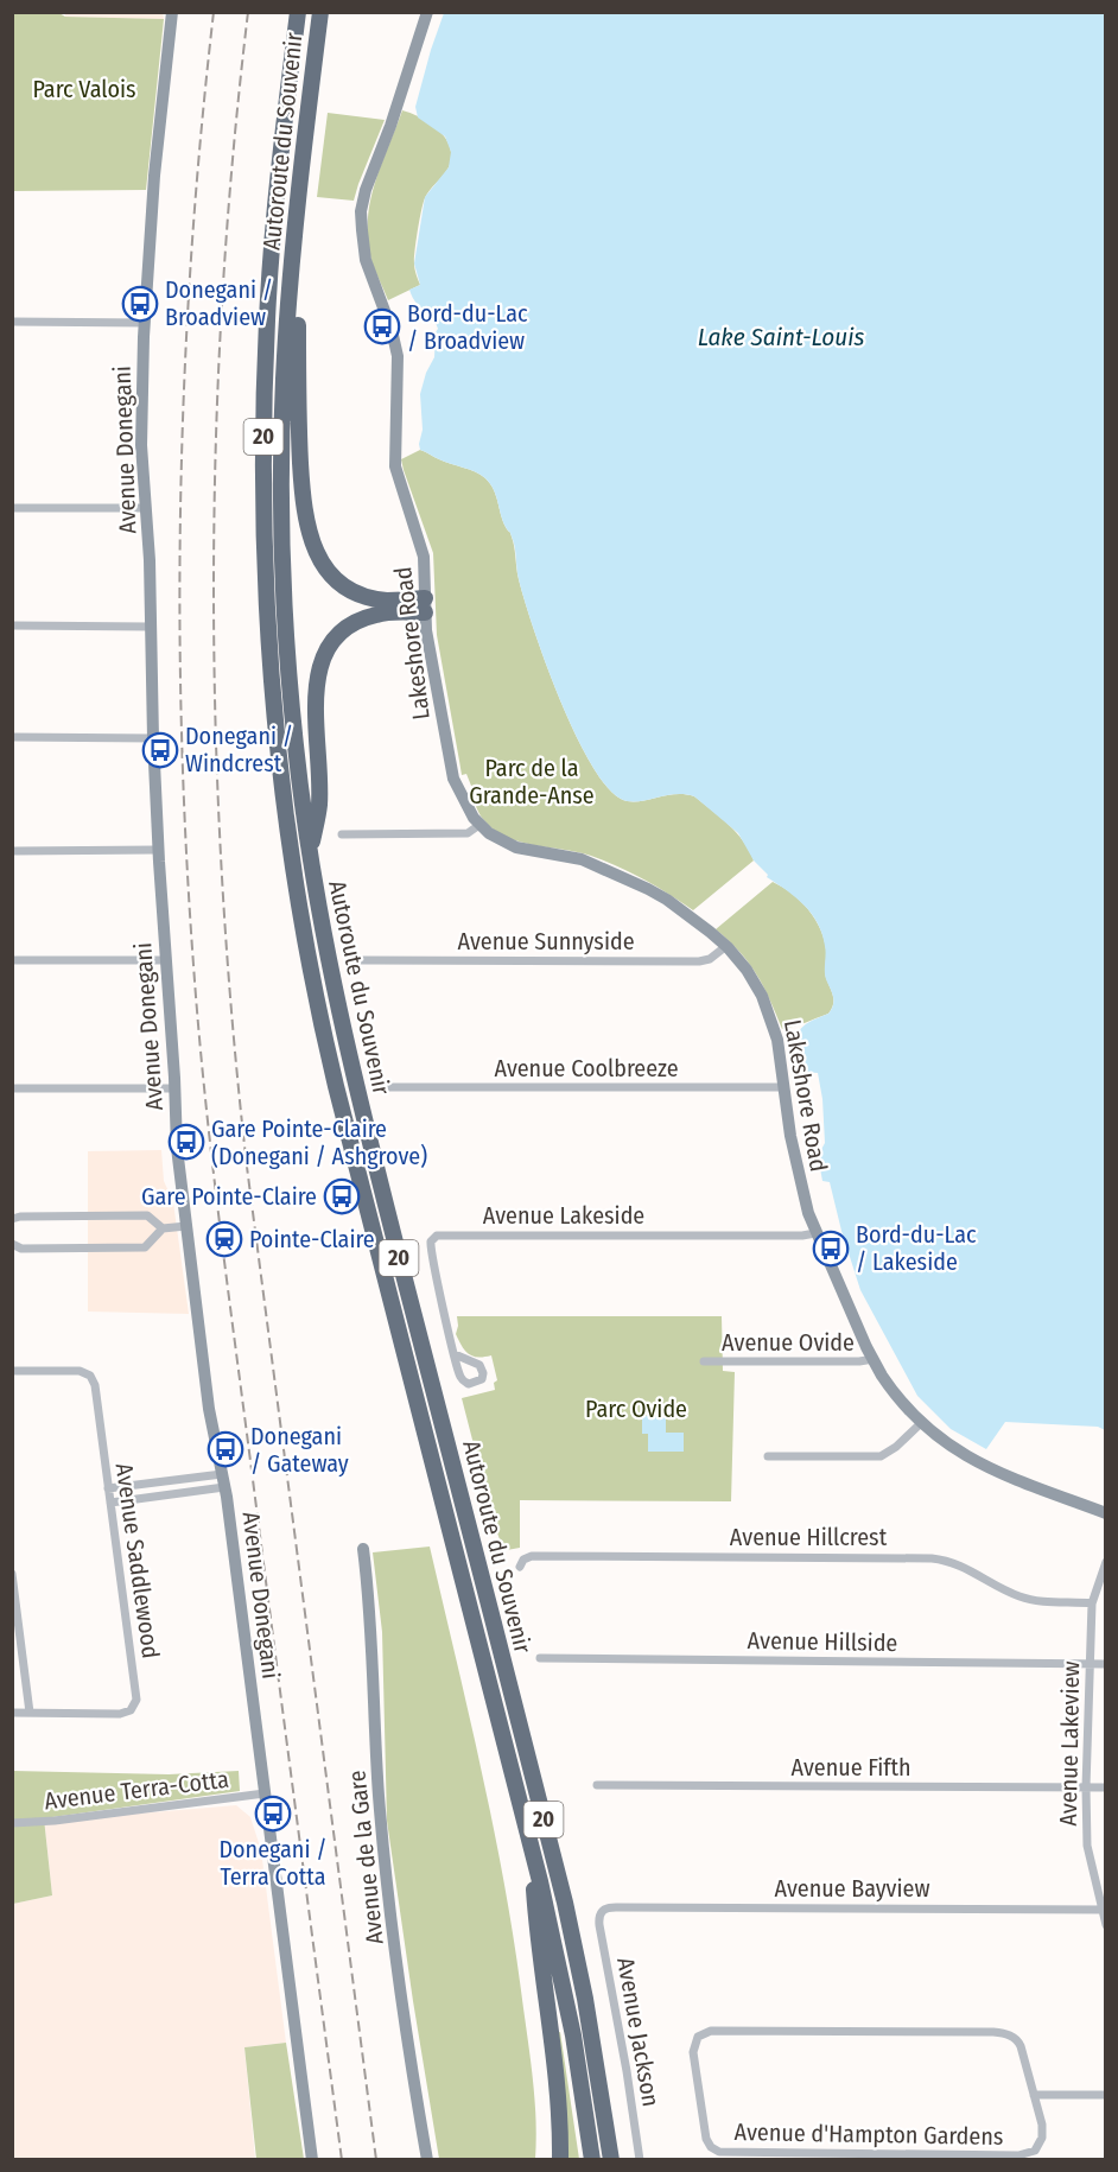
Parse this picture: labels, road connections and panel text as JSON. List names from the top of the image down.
{
  "streets": {
    "highway": ["Autoroute du Souvenir", "20"],
    "street": [
      "Avenue Donegani",
      "Lakeshore Road",
      "Avenue Sunnyside",
      "Avenue Coolbreeze",
      "Avenue Lakeside",
      "Avenue Ovide",
      "Avenue Hillcrest",
      "Avenue Saddlewood",
      "Avenue Hillside",
      "Avenue Lakeview",
      "Avenue Fifth",
      "Avenue Terra-Cotta",
      "Avenue de la Gare",
      "Avenue Bayview",
      "Avenue Jackson",
      "Avenue d'Hampton Gardens"
    ]
  },
  "crossings": [
    ["Avenue Donegani", "Avenue Terra-Cotta"],
    ["Lakeshore Road", "Avenue Sunnyside"],
    ["Lakeshore Road", "Avenue Coolbreeze"],
    ["Lakeshore Road", "Avenue Lakeside"],
    ["Lakeshore Road", "Avenue Ovide"],
    ["Avenue Hillcrest", "Avenue Lakeview"],
    ["Avenue Hillside", "Avenue Lakeview"],
    ["Avenue Lakeview", "Avenue Fifth"],
    ["Avenue Lakeview", "Avenue Bayview"],
    ["Avenue Bayview", "Avenue Jackson"]
  ],
  "water": ["Lake Saint-Louis"],
  "parks": ["Parc Valois", "Parc de la Grande-Anse", "Parc Ovide"],
  "places": {
    "bus stop": [
      "Donegani / Broadview",
      "Bord-du-Lac / Broadview",
      "Donegani / Windcrest",
      "Gare Pointe-Claire (Donegani / Ashgrove)",
      "Gare Pointe-Claire",
      "Bord-du-Lac / Lakeside",
      "Donegani / Gateway",
      "Donegani / Terra Cotta"
    ],
    "station": ["Pointe-Claire"]
  }
}
